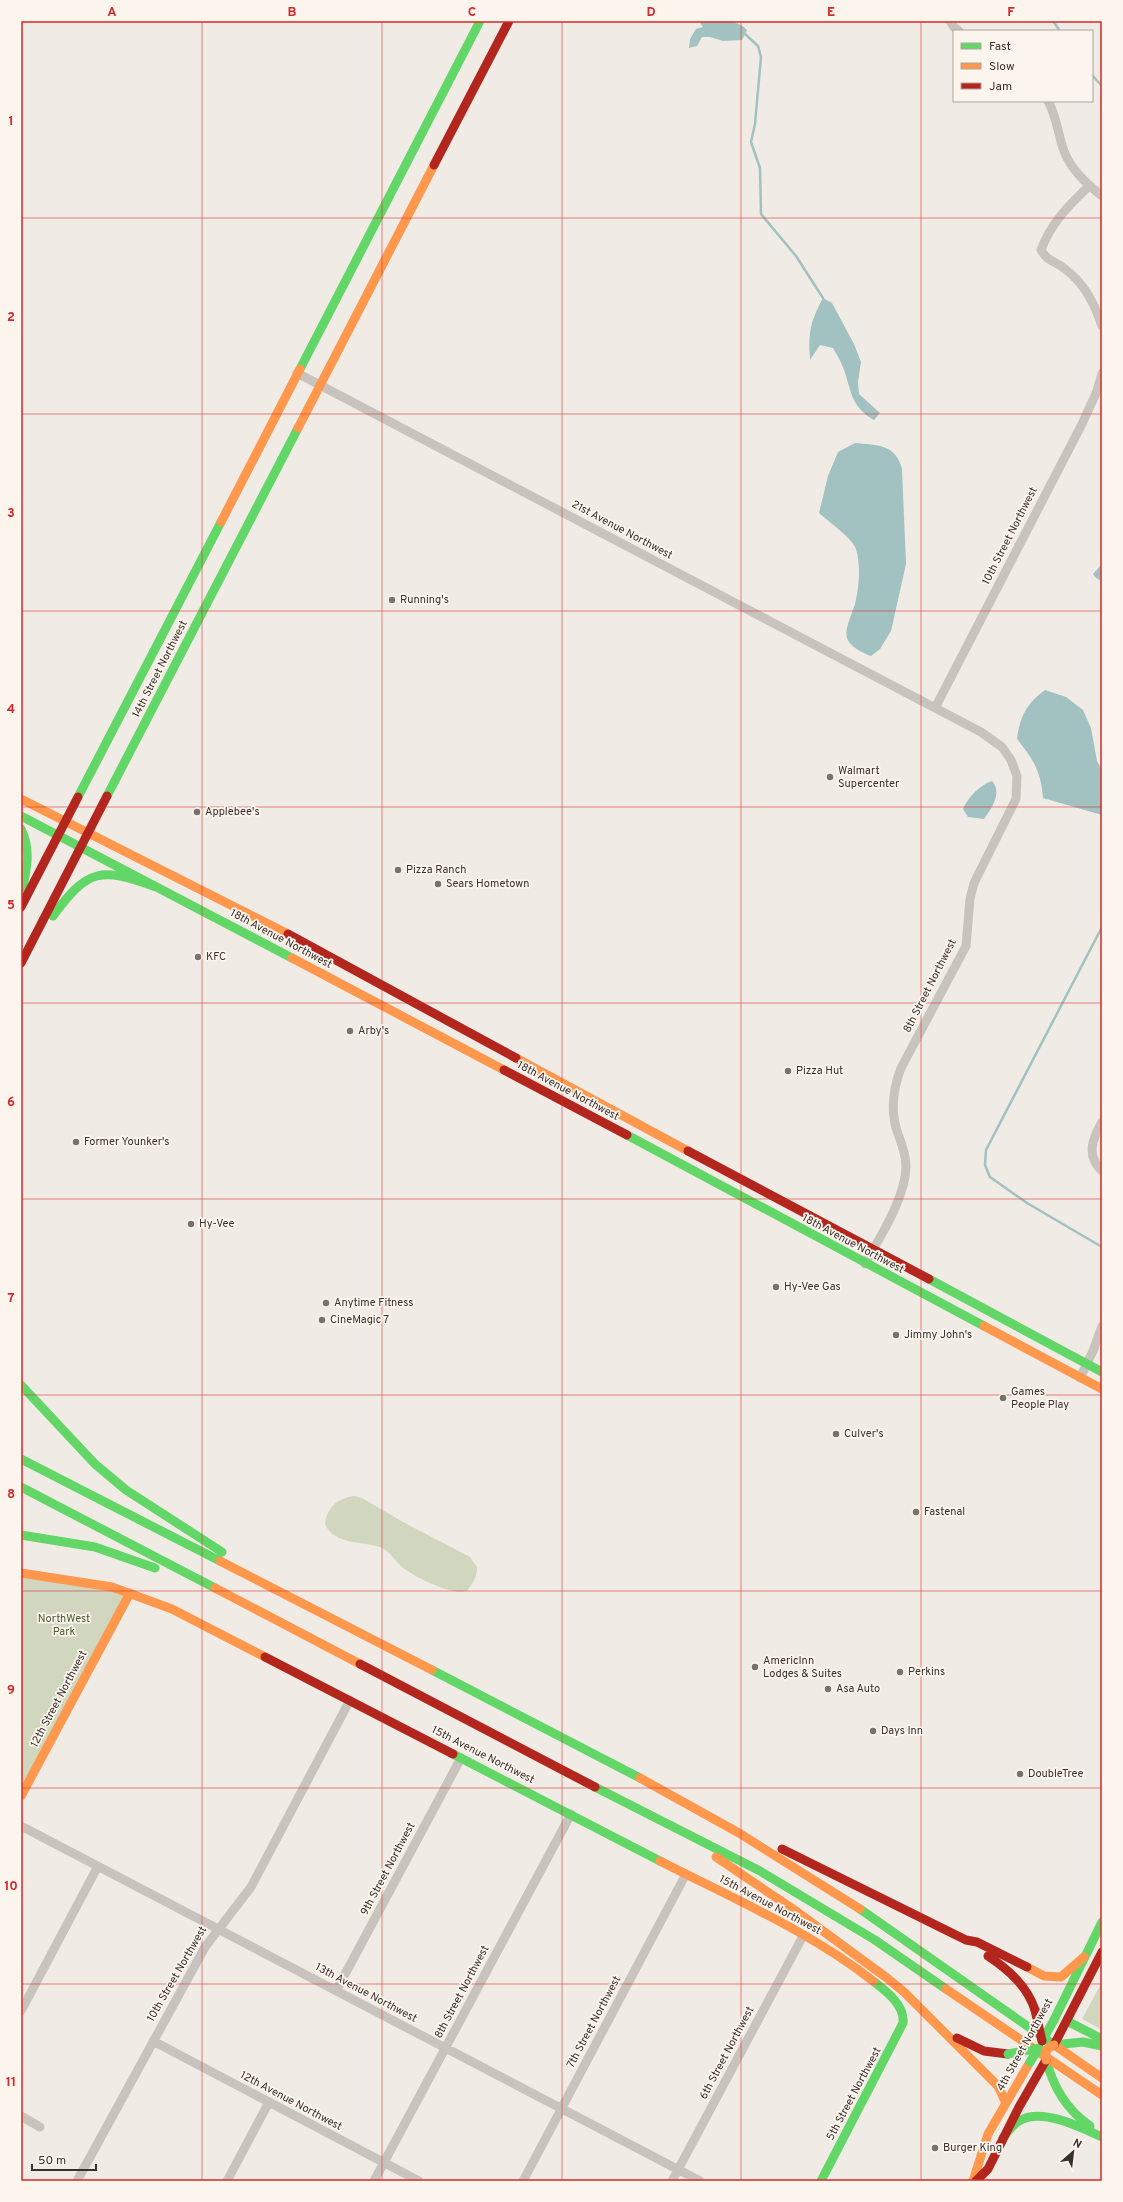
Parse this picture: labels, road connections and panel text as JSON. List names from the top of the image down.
{
  "streets": {
    "main road": [
      "14th Street Northwest",
      "18th Avenue Northwest",
      "12th Street Northwest",
      "15th Avenue Northwest",
      "4th Street Northwest",
      "5th Street Northwest"
    ],
    "street": [
      "21st Avenue Northwest",
      "10th Street Northwest",
      "8th Street Northwest",
      "9th Street Northwest",
      "13th Avenue Northwest",
      "7th Street Northwest",
      "6th Street Northwest",
      "12th Avenue Northwest"
    ]
  },
  "crossings": [
    ["21st Avenue Northwest", "10th Street Northwest"],
    ["21st Avenue Northwest", "14th Street Northwest"],
    ["21st Avenue Northwest", "8th Street Northwest"],
    ["10th Street Northwest", "8th Street Northwest"],
    ["10th Street Northwest", "15th Avenue Northwest"],
    ["10th Street Northwest", "13th Avenue Northwest"],
    ["10th Street Northwest", "12th Avenue Northwest"],
    ["14th Street Northwest", "18th Avenue Northwest"],
    ["18th Avenue Northwest", "8th Street Northwest"],
    ["8th Street Northwest", "15th Avenue Northwest"],
    ["8th Street Northwest", "13th Avenue Northwest"],
    ["8th Street Northwest", "12th Avenue Northwest"],
    ["12th Street Northwest", "15th Avenue Northwest"],
    ["15th Avenue Northwest", "9th Street Northwest"],
    ["15th Avenue Northwest", "7th Street Northwest"],
    ["15th Avenue Northwest", "6th Street Northwest"],
    ["15th Avenue Northwest", "5th Street Northwest"],
    ["9th Street Northwest", "13th Avenue Northwest"],
    ["13th Avenue Northwest", "7th Street Northwest"],
    ["13th Avenue Northwest", "6th Street Northwest"]
  ],
  "parks": ["NorthWest Park"],
  "places": [
    "Running's",
    "Walmart Supercenter",
    "Applebee's",
    "Pizza Ranch",
    "Sears Hometown",
    "KFC",
    "Arby's",
    "Pizza Hut",
    "Former Younker's",
    "Hy-Vee",
    "Hy-Vee Gas",
    "Anytime Fitness",
    "CineMagic 7",
    "Jimmy John's",
    "Games People Play",
    "Culver's",
    "Fastenal",
    "AmericInn Lodges & Suites",
    "Perkins",
    "Asa Auto",
    "Days Inn",
    "DoubleTree",
    "Burger King"
  ],
  "legend": ["Fast", "Slow", "Jam"],
  "scale_bar": "50 m",
  "north": "top right",
  "grid": {
    "columns": [
      "A",
      "B",
      "C",
      "D",
      "E",
      "F"
    ],
    "rows": [
      "1",
      "2",
      "3",
      "4",
      "5",
      "6",
      "7",
      "8",
      "9",
      "10",
      "11"
    ]
  }
}
